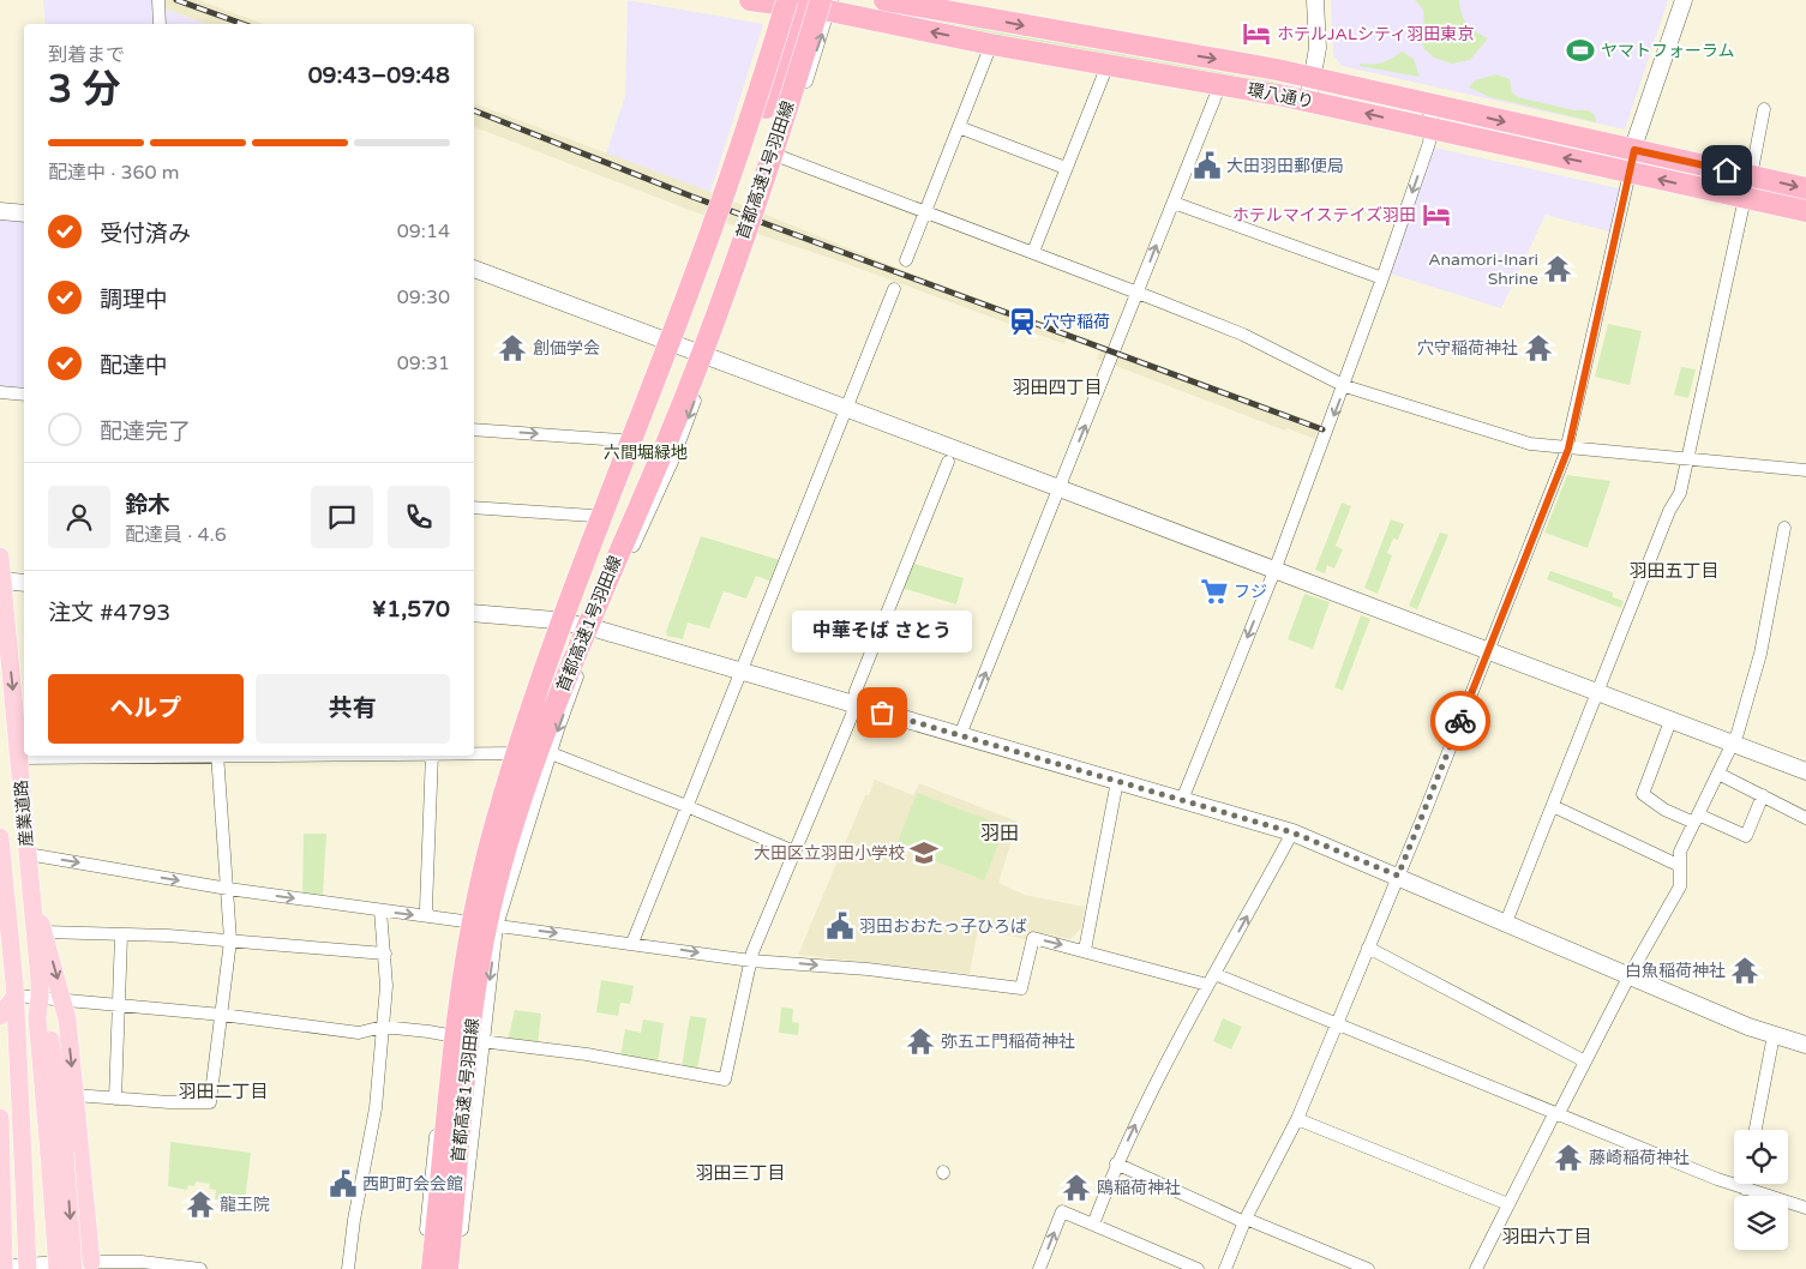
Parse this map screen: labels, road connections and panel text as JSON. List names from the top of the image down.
{
  "streets": {
    "highway": ["環八通り", "首都高速1号羽田線"],
    "main road": ["産業道路"]
  },
  "crossings": [
    ["環八通り", "首都高速1号羽田線"]
  ],
  "districts": [
    "羽田四丁目",
    "羽田五丁目",
    "羽田",
    "羽田二丁目",
    "羽田三丁目",
    "羽田六丁目"
  ],
  "parks": ["六間堀緑地"],
  "places": {
    "hotel": ["ホテルJALシティ羽田東京", "ホテルマイステイズ羽田"],
    "sports": ["ヤマトフォーラム"],
    "public building": ["大田羽田郵便局", "羽田おおたっ子ひろば", "西町町会会館"],
    "temple": [
      "Anamori-Inari Shrine",
      "創価学会",
      "穴守稲荷神社",
      "白魚稲荷神社",
      "弥五エ門稲荷神社",
      "藤崎稲荷神社",
      "鴎稲荷神社",
      "龍王院"
    ],
    "station": ["穴守稲荷"],
    "supermarket": ["フジ"],
    "other": ["中華そば さとう"],
    "school or university": ["大田区立羽田小学校"]
  },
  "page": {
    "heading": ["3 分", "到着まで", "09:43–09:48"],
    "panel": [
      "鈴木",
      "配達員 · 4.6",
      "注文 #4793",
      "¥1,570"
    ],
    "bar": "配達中 · 360 m",
    "list": [
      ["受付済み", "09:14"],
      ["調理中", "09:30"],
      ["配達中", "09:31"],
      "配達完了"
    ],
    "bubble": "中華そば さとう",
    "buttons": ["ヘルプ", "共有"]
  }
}
